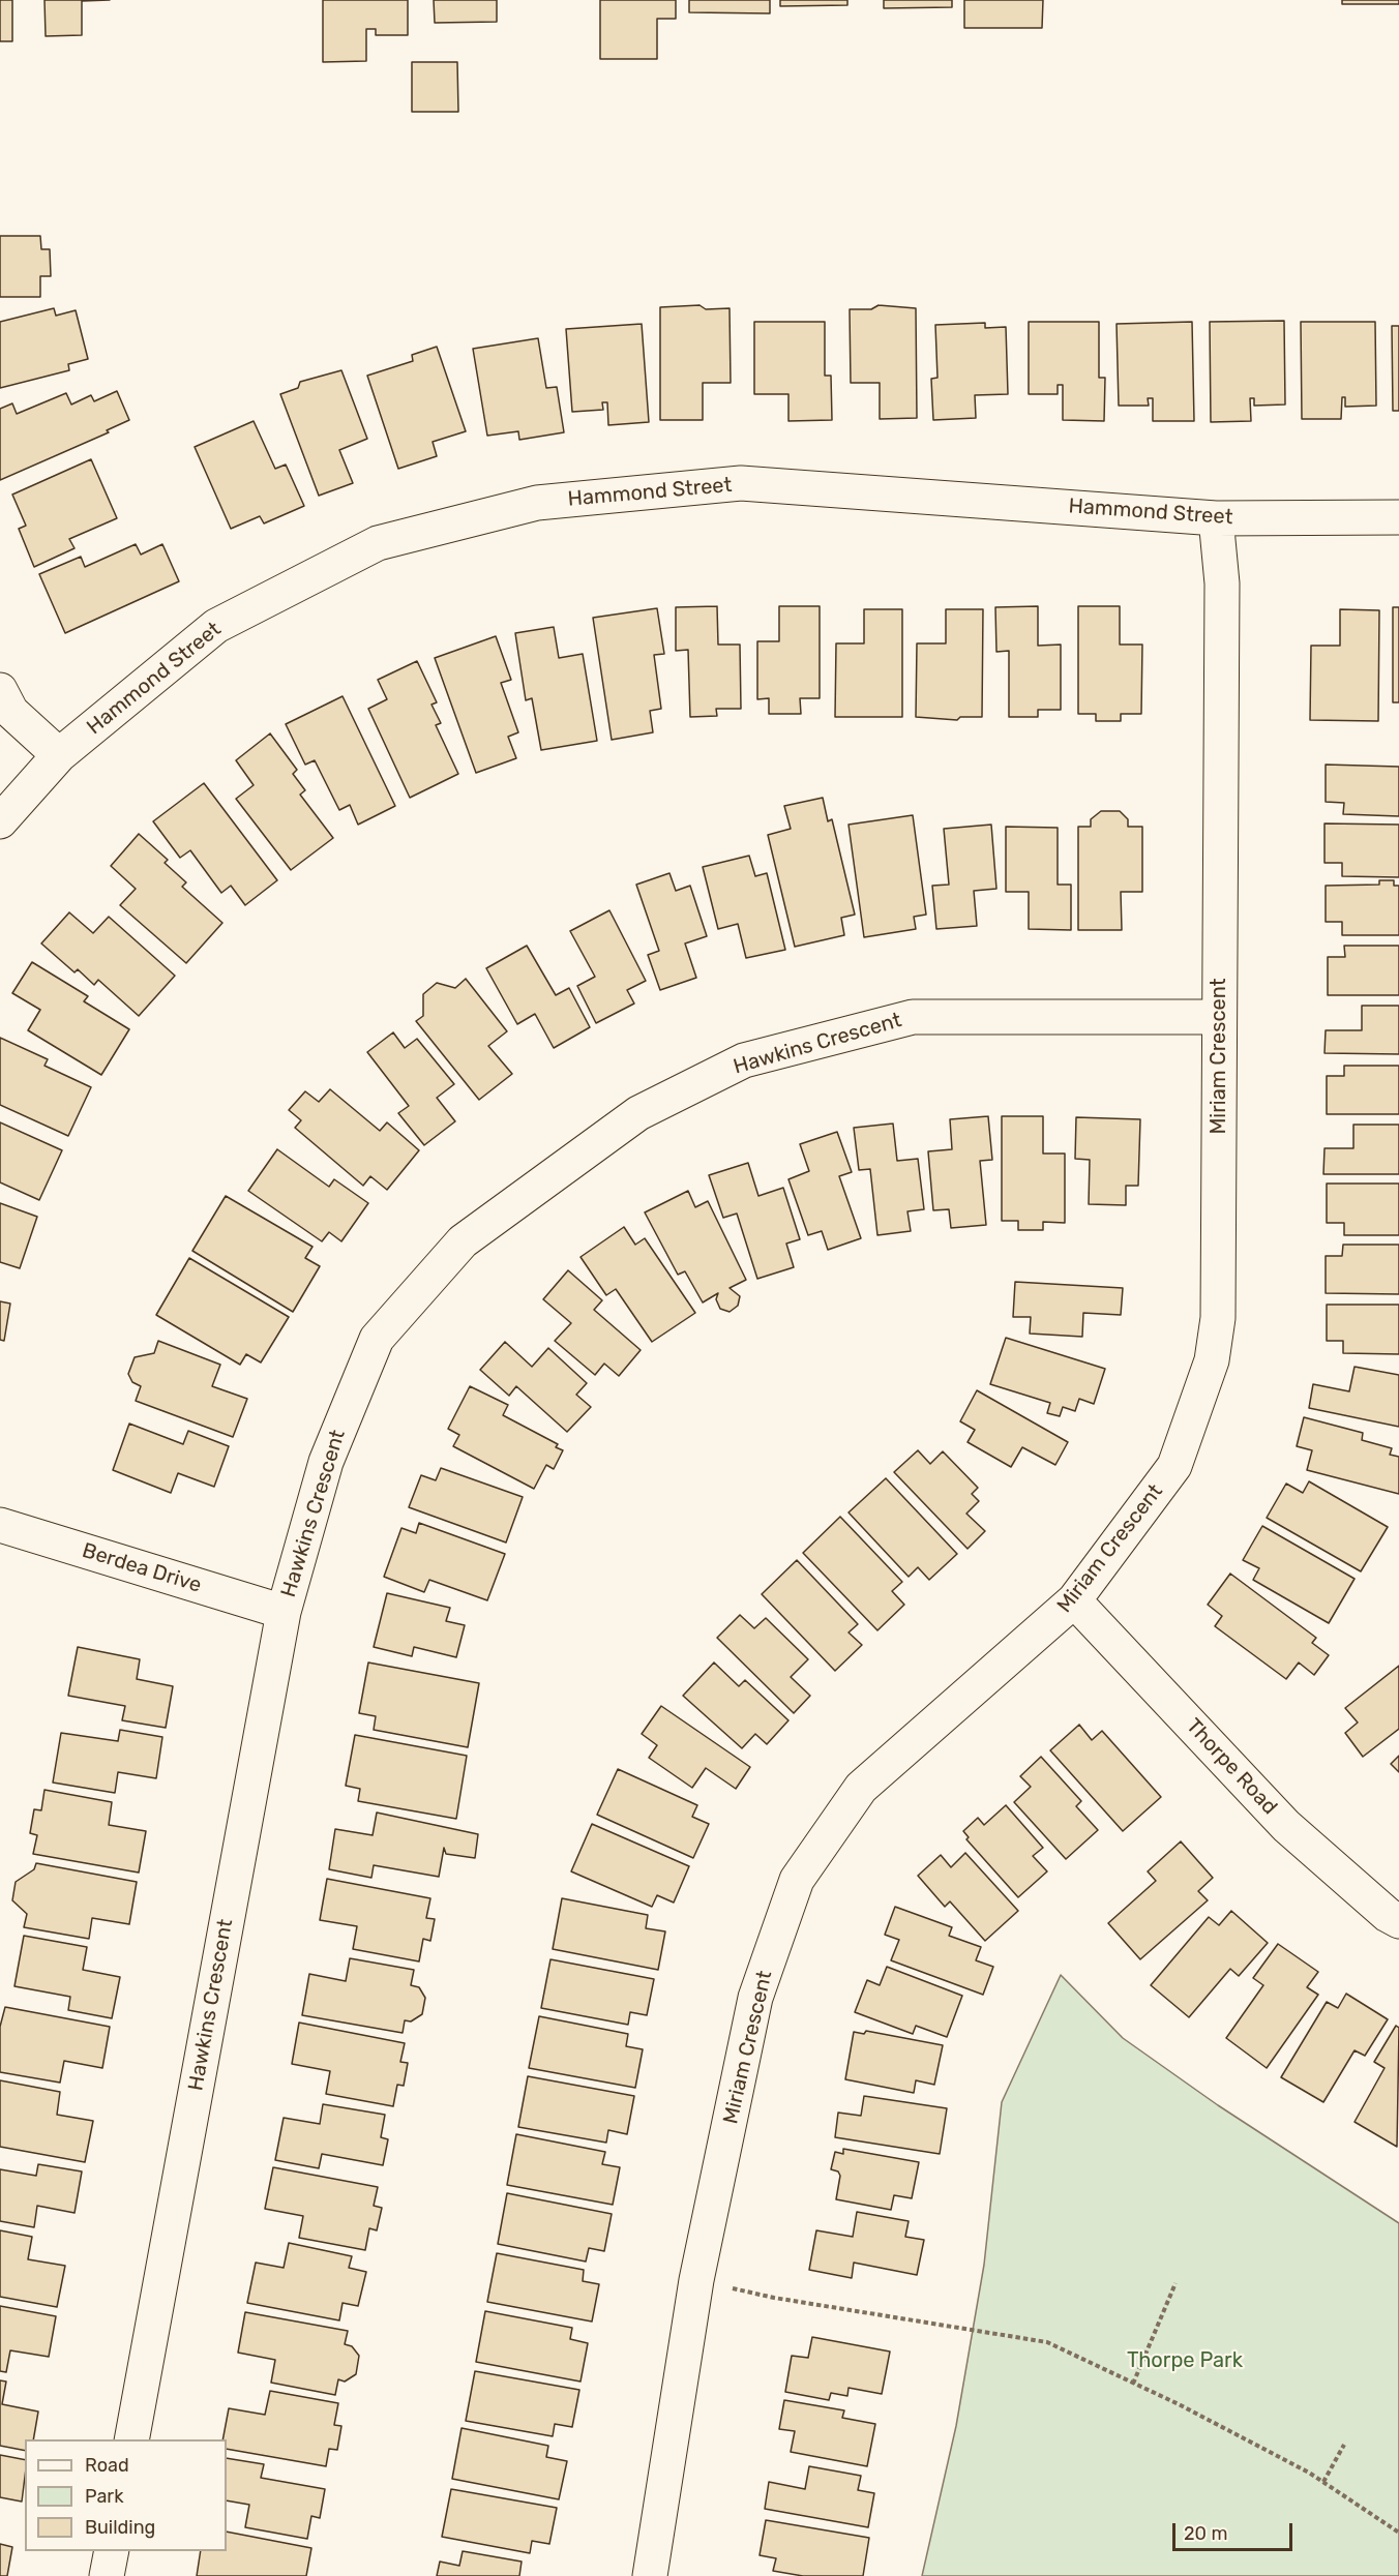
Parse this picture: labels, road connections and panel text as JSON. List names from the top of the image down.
{
  "streets": {
    "street": [
      "Hammond Street",
      "Hawkins Crescent",
      "Miriam Crescent",
      "Berdea Drive",
      "Thorpe Road"
    ]
  },
  "crossings": [
    ["Hammond Street", "Miriam Crescent"],
    ["Hawkins Crescent", "Miriam Crescent"],
    ["Hawkins Crescent", "Berdea Drive"],
    ["Miriam Crescent", "Thorpe Road"]
  ],
  "parks": ["Thorpe Park"],
  "legend": ["Road", "Park", "Building"],
  "scale_bar": "20 m"
}
